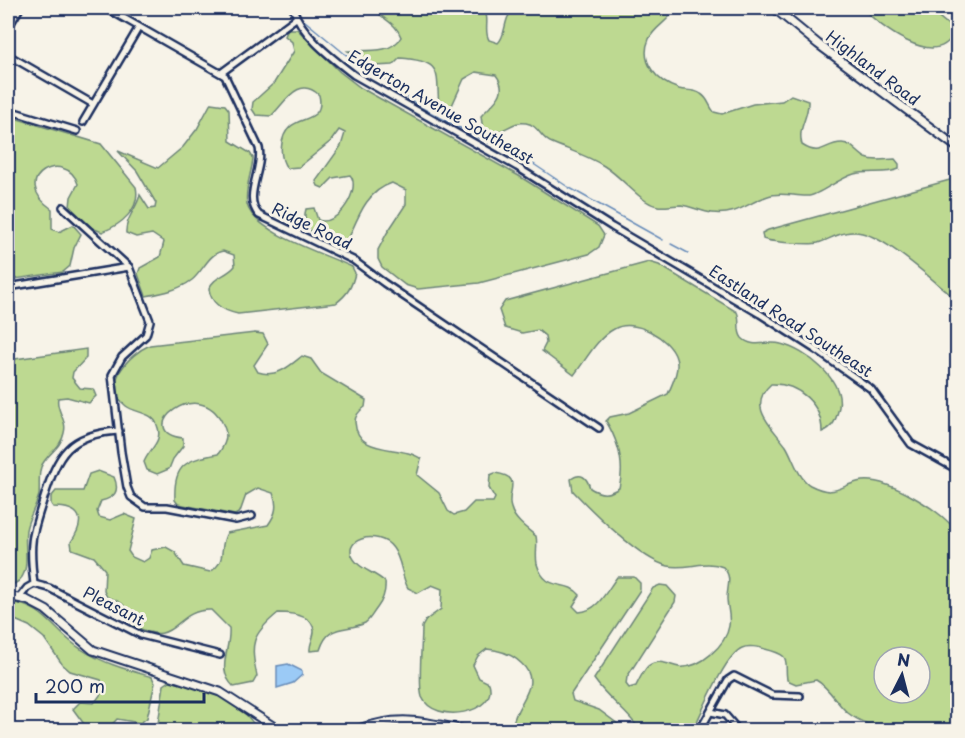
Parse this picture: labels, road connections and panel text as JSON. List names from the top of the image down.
{
  "streets": {
    "street": [
      "Highland Road",
      "Edgerton Avenue Southeast",
      "Ridge Road",
      "Eastland Road Southeast",
      "Pleasant"
    ]
  },
  "crossings": [
    ["Edgerton Avenue Southeast", "Eastland Road Southeast"]
  ],
  "scale_bar": "200 m",
  "north": "top"
}
